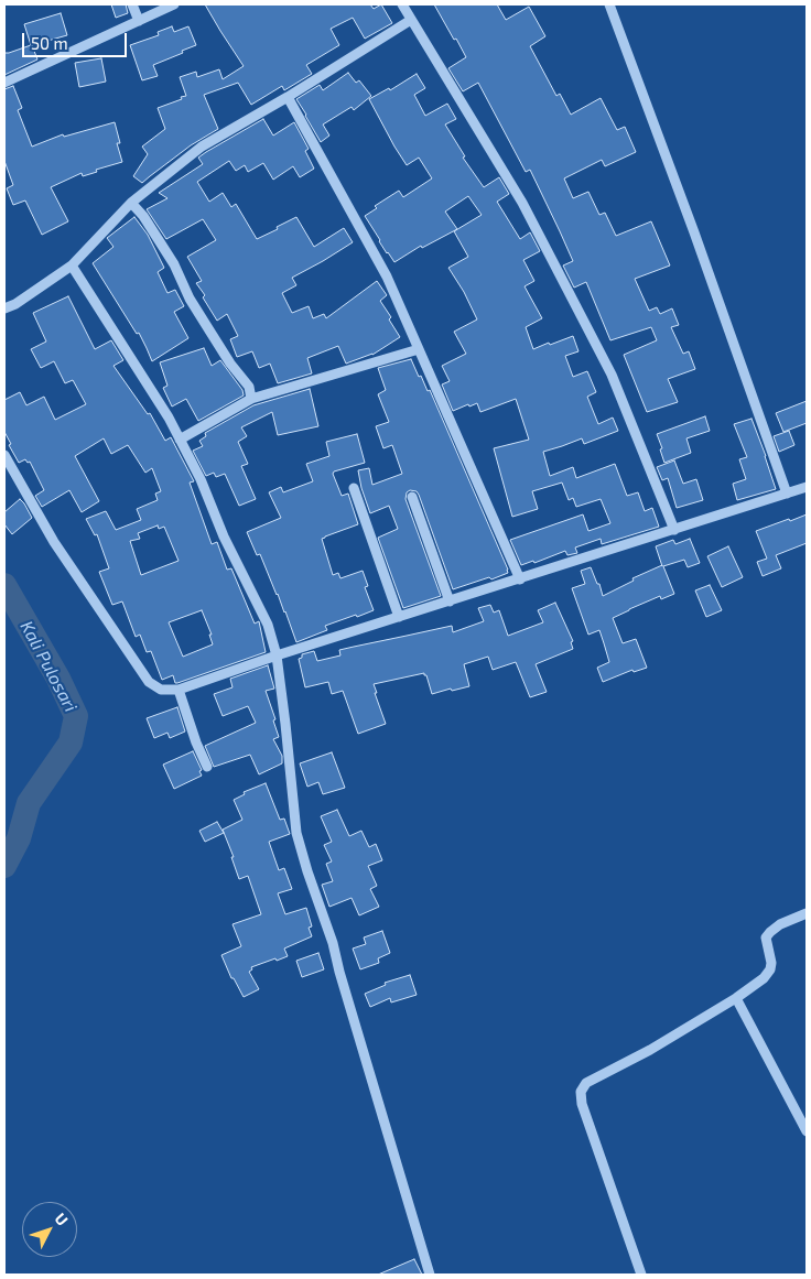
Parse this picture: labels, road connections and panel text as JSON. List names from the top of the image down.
{
  "water": ["Kali Pulosari"],
  "scale_bar": "50 m",
  "north": "top right"
}
